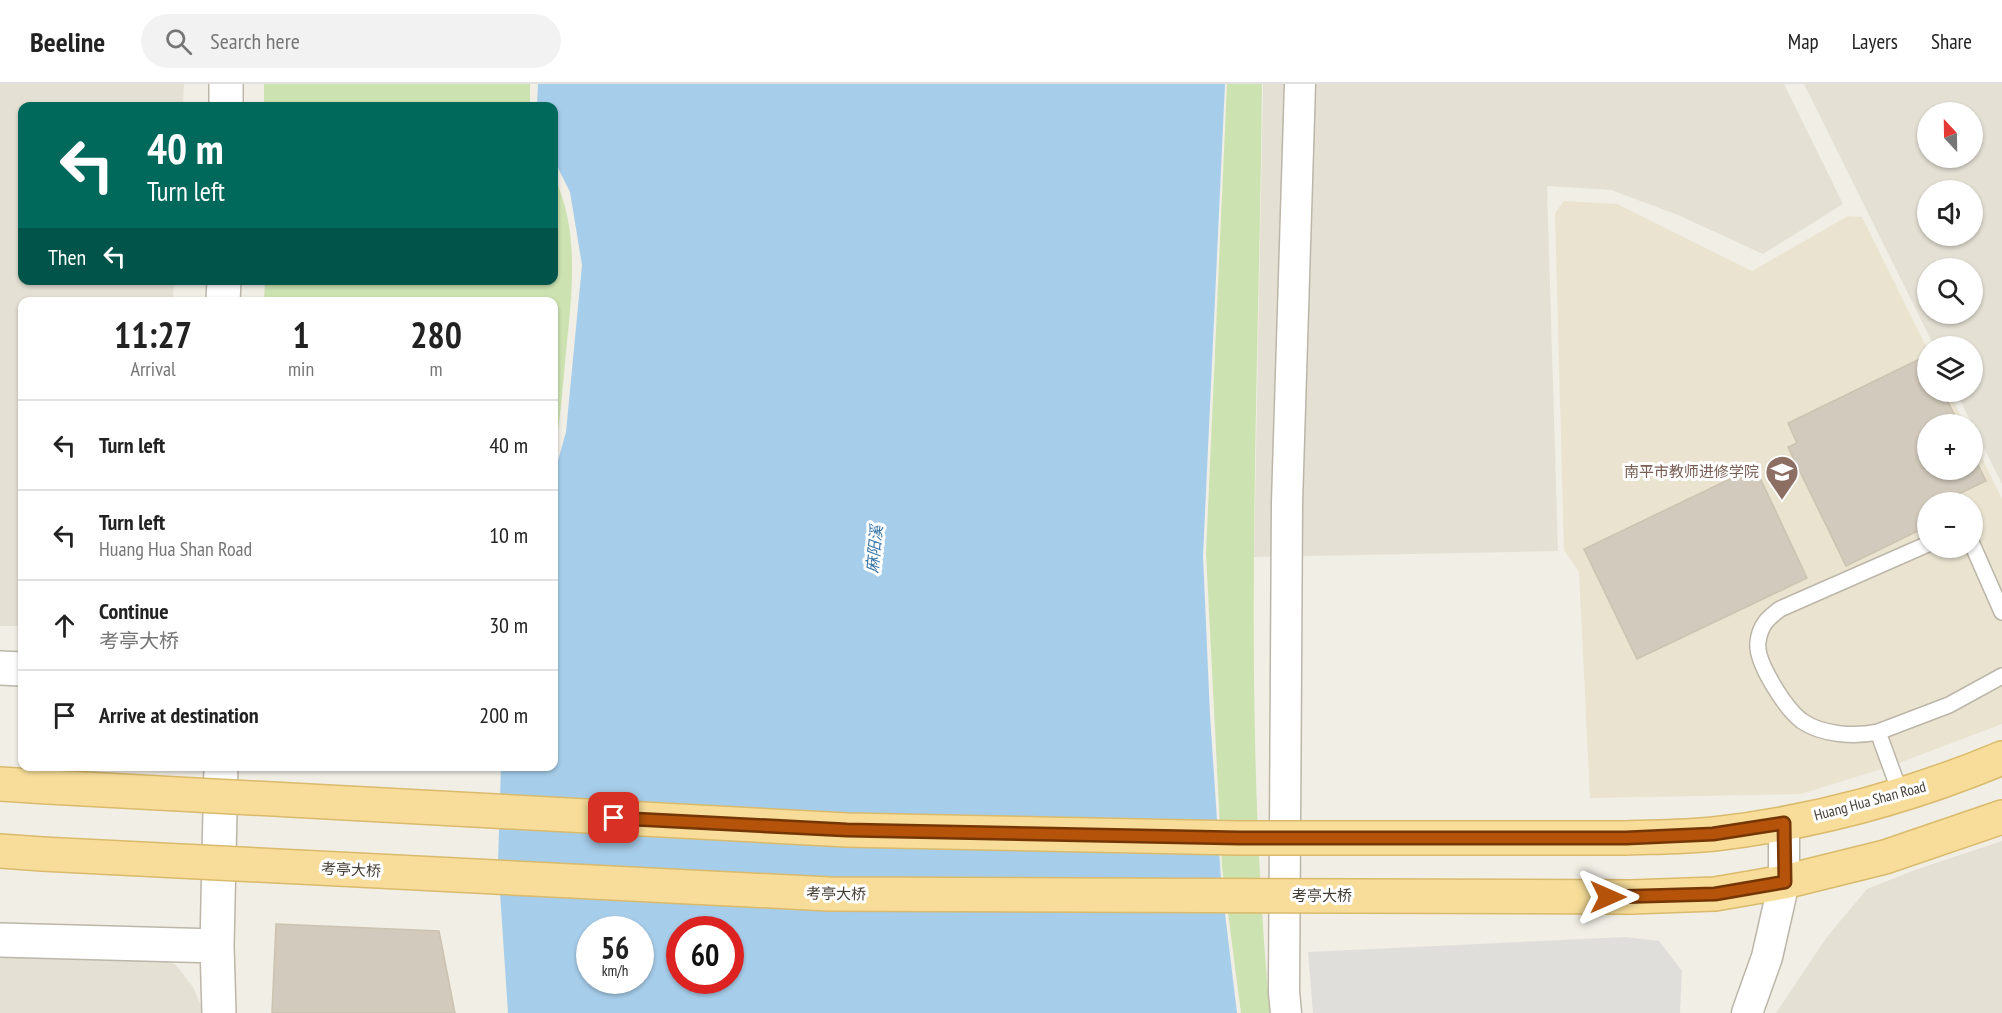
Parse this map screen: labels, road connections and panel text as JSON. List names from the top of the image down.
{
  "streets": {
    "main road": ["Huang Hua Shan Road", "考亭大桥"]
  },
  "water": ["麻阳溪"],
  "places": {
    "school or university": ["南平市教师进修学院"]
  },
  "north": "top",
  "page": {
    "header": "Beeline",
    "search": "Search here",
    "nav": ["Map", "Layers", "Share"],
    "map_buttons": ["+", "−"],
    "turn": ["40 m", "Turn left"],
    "then": "Then",
    "eta": [
      "11:27",
      "Arrival",
      "1",
      "min",
      "280",
      "m"
    ],
    "list": [
      {
        "name": "Turn left",
        "value": "40 m"
      },
      {
        "name": "Turn left",
        "note": "Huang Hua Shan Road",
        "value": "10 m"
      },
      {
        "name": "Continue",
        "note": "考亭大桥",
        "value": "30 m"
      },
      {
        "name": "Arrive at destination",
        "value": "200 m"
      }
    ],
    "speed": "56 km/h",
    "limit": "60"
  }
}
